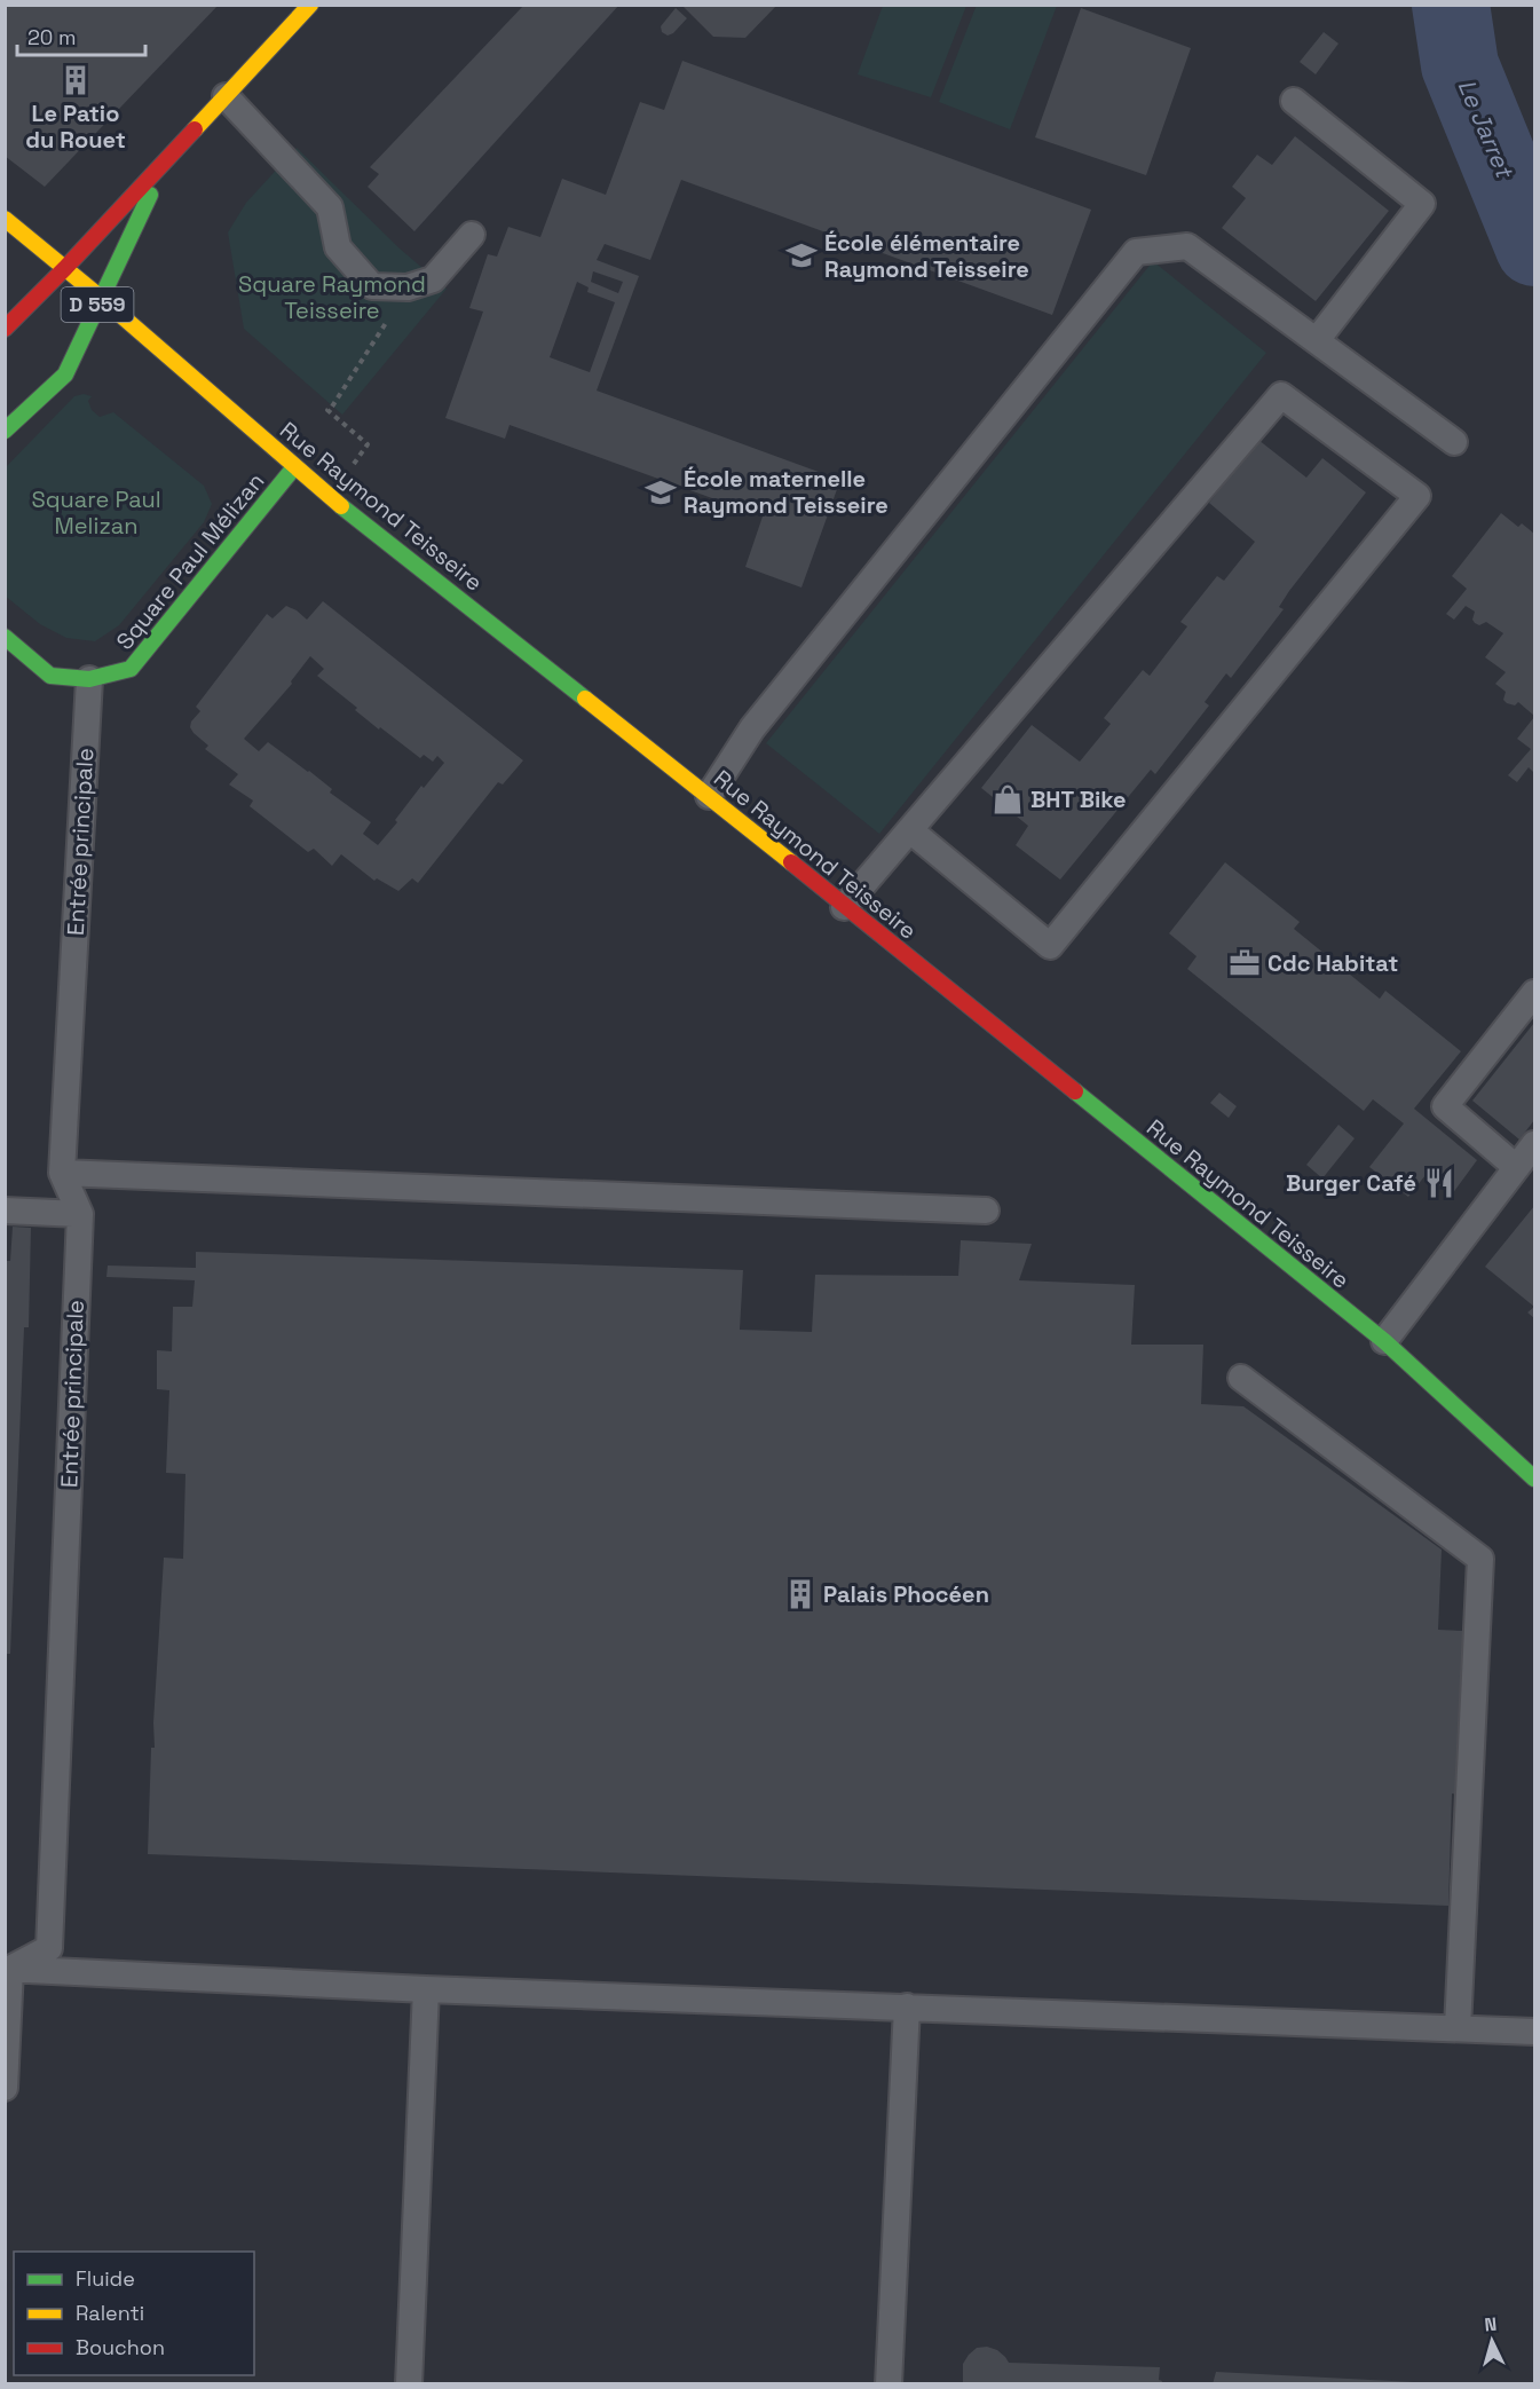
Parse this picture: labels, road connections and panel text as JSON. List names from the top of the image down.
{
  "streets": {
    "street": ["D 559", "Rue Raymond Teisseire", "Square Paul Mélizan"],
    "lane": ["Entrée principale"]
  },
  "crossings": [
    ["D 559", "Rue Raymond Teisseire"],
    ["Rue Raymond Teisseire", "Square Paul Mélizan"],
    ["Square Paul Mélizan", "Entrée principale"]
  ],
  "water": ["Le Jarret"],
  "parks": ["Square Raymond Teisseire", "Square Paul Melizan"],
  "places": {
    "building": ["Le Patio du Rouet", "Palais Phocéen"],
    "school or university": ["École élémentaire Raymond Teisseire", "École maternelle Raymond Teisseire"],
    "shop": ["BHT Bike"],
    "office": ["Cdc Habitat"],
    "restaurant": ["Burger Café"]
  },
  "legend": ["Fluide", "Ralenti", "Bouchon"],
  "scale_bar": "20 m",
  "north": "top"
}
